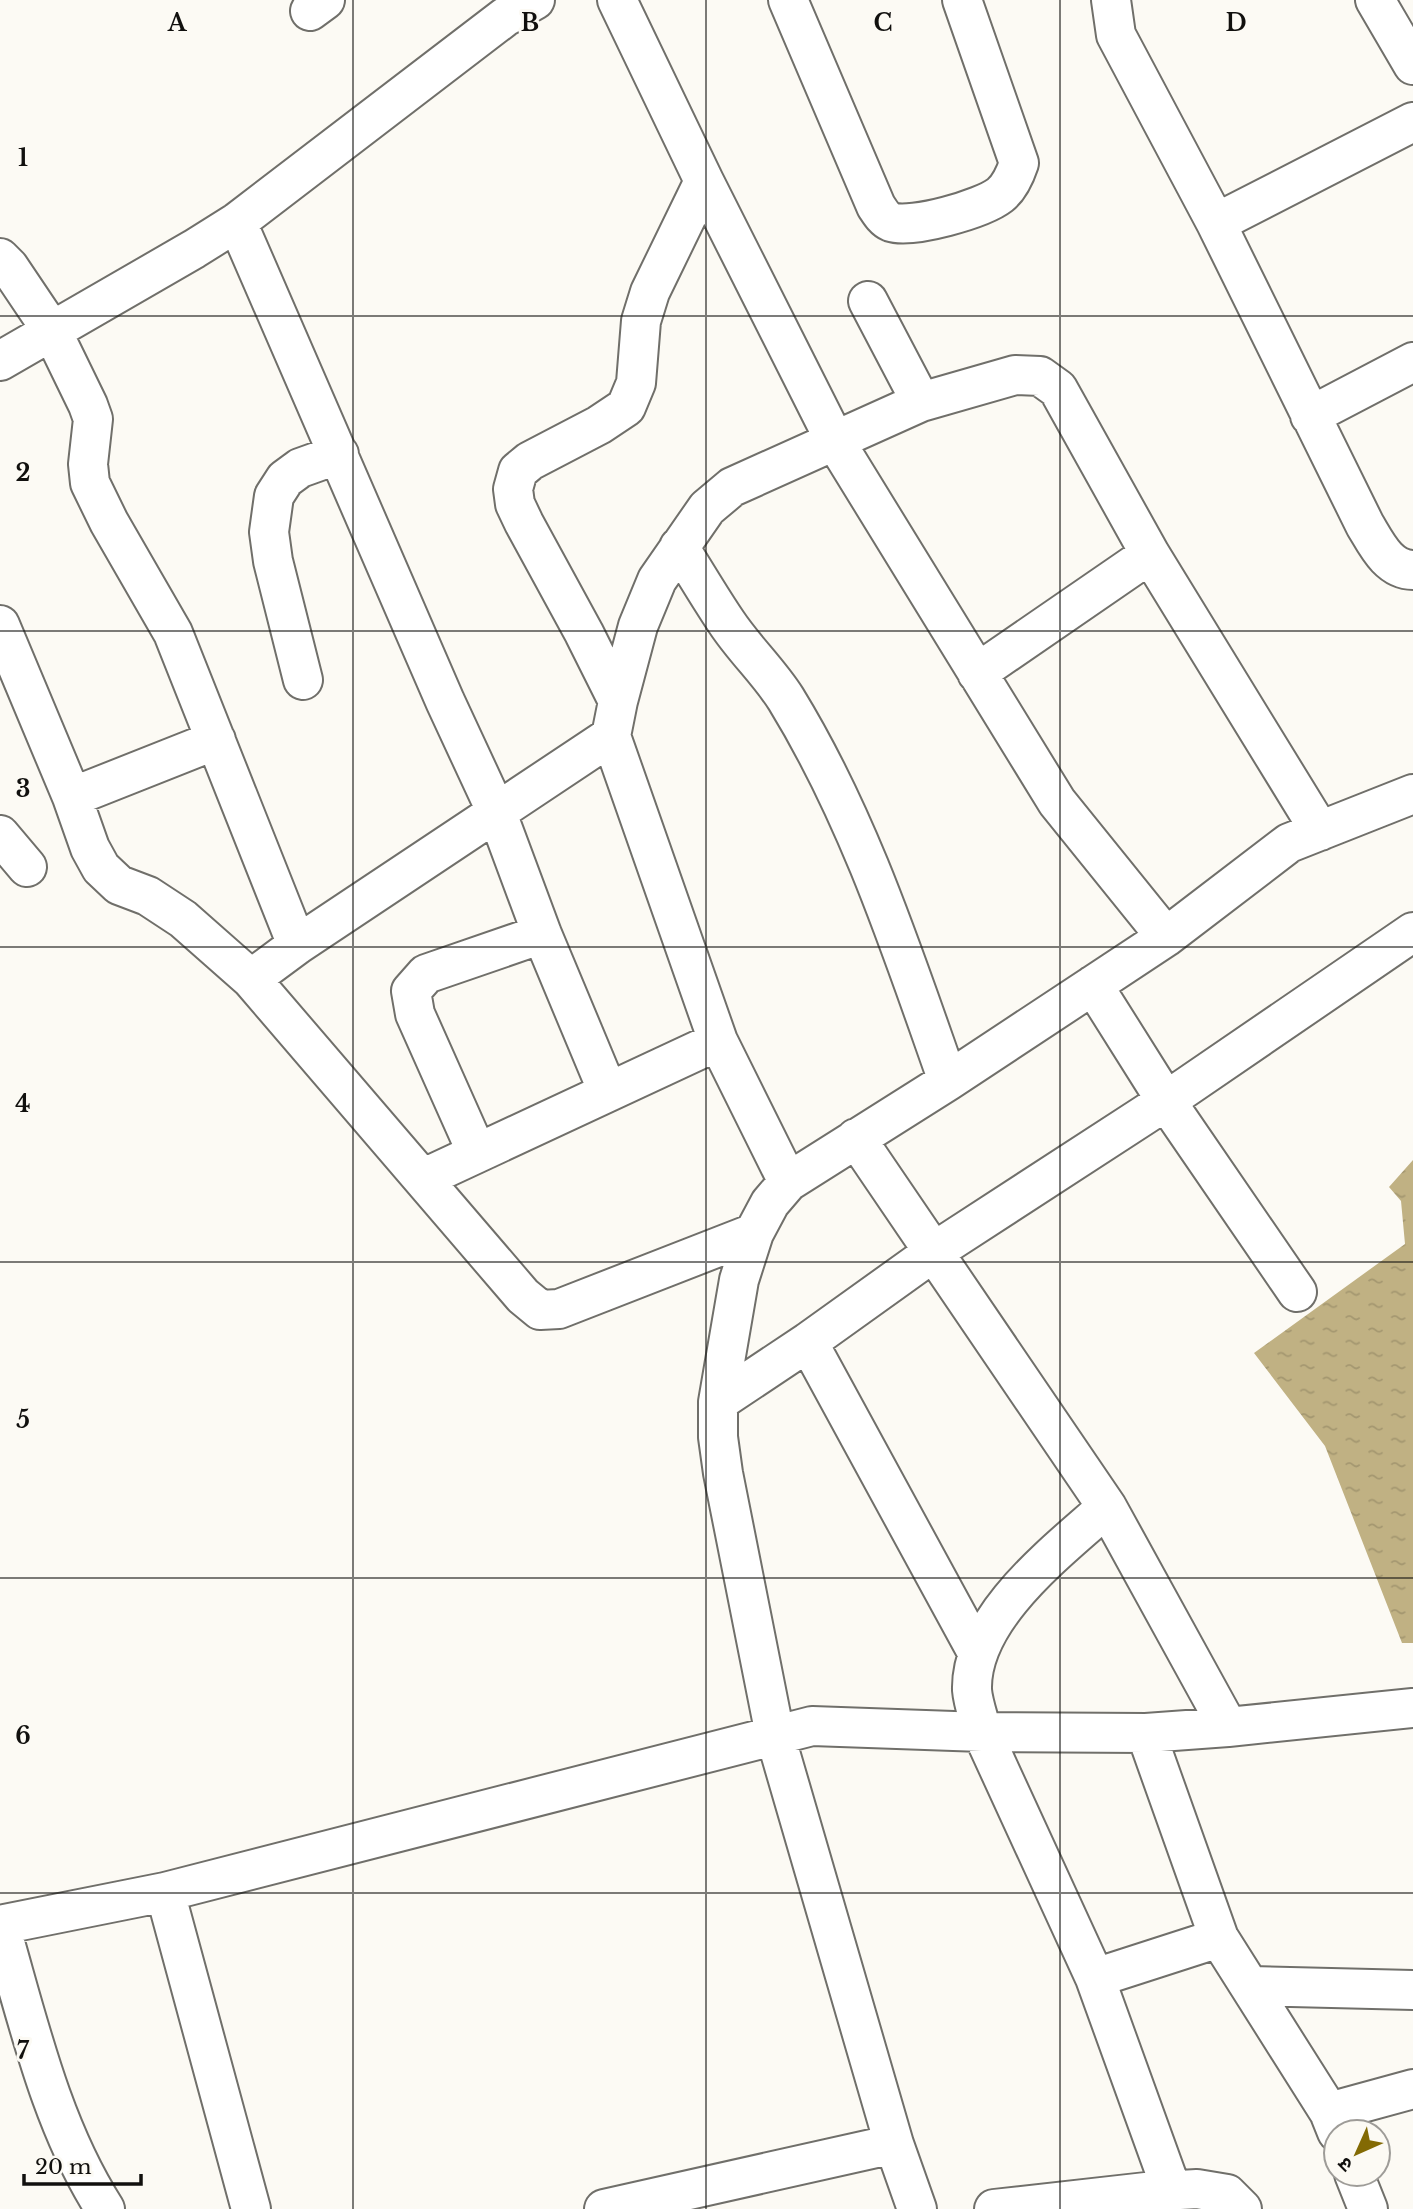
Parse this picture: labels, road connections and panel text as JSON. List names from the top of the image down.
{
  "scale_bar": "20 m",
  "north": "bottom left",
  "grid": {
    "columns": [
      "A",
      "B",
      "C",
      "D"
    ],
    "rows": [
      "1",
      "2",
      "3",
      "4",
      "5",
      "6",
      "7"
    ]
  }
}
